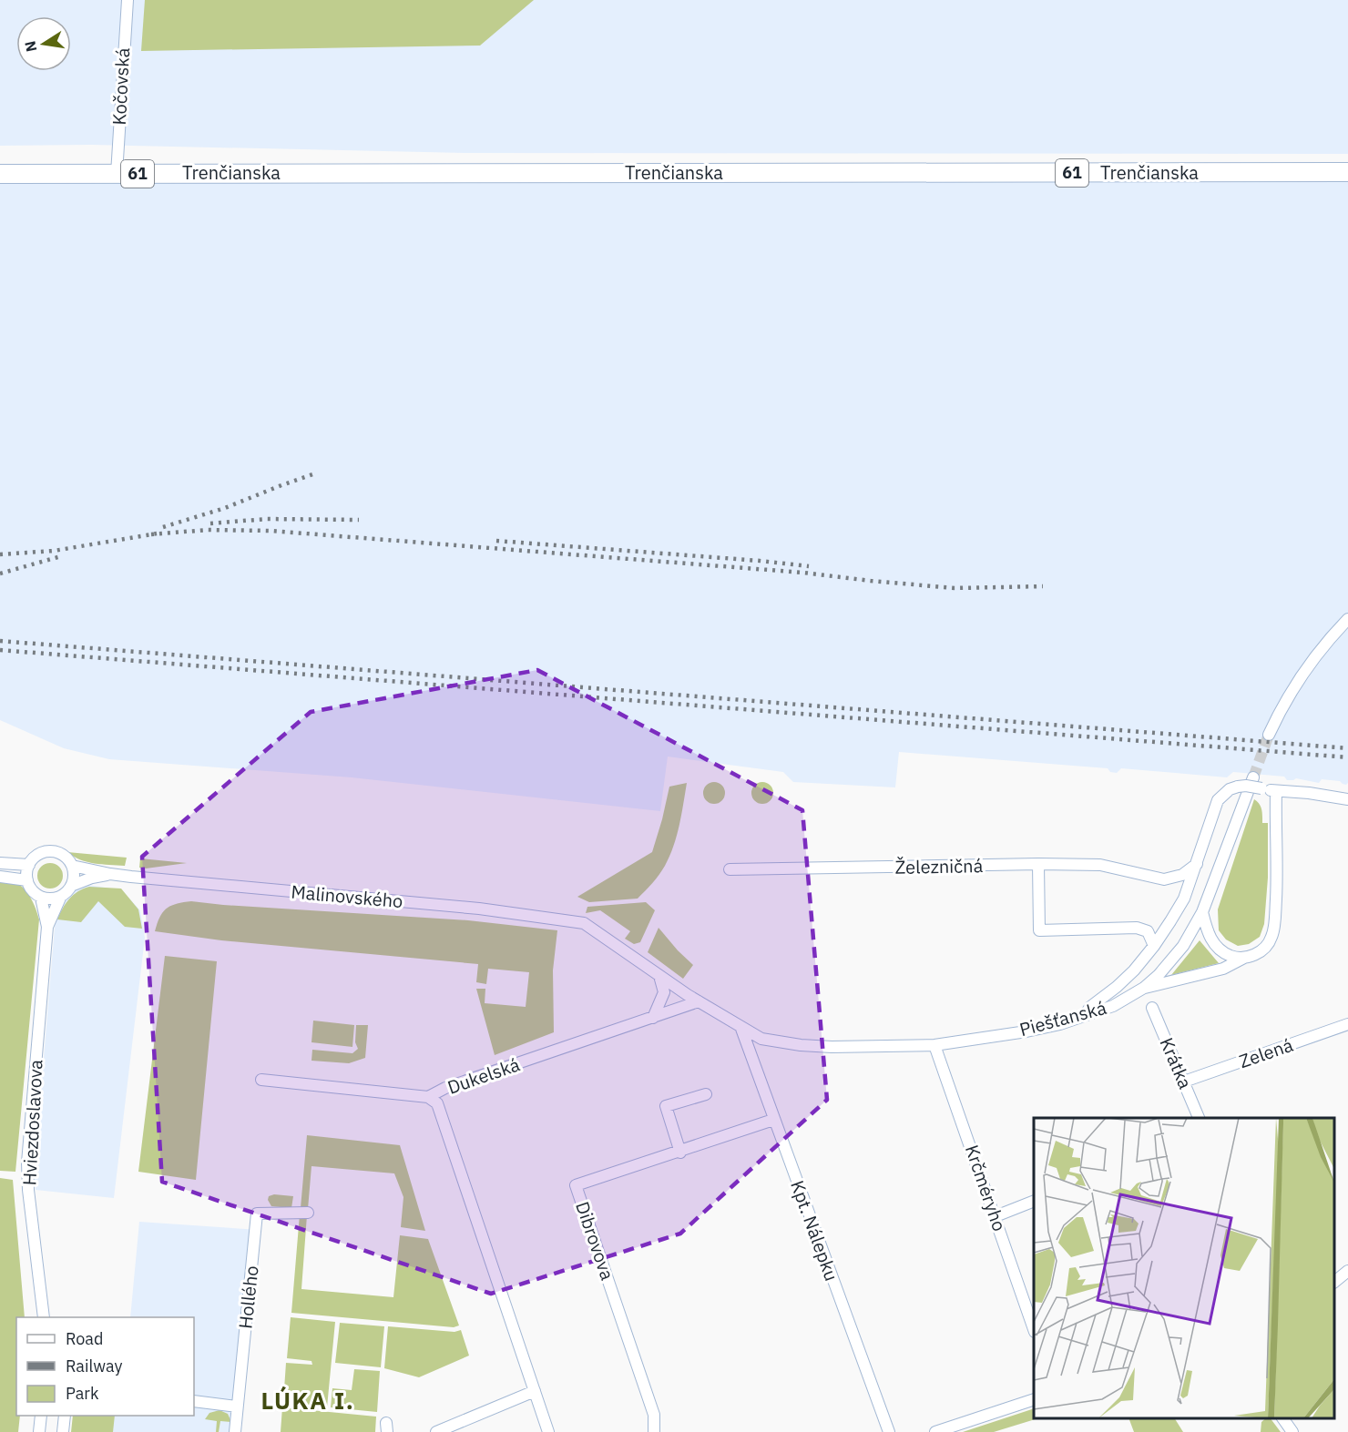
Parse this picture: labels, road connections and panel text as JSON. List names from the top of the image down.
{
  "streets": {
    "main road": ["Trenčianska", "61"],
    "street": [
      "Kočovská",
      "Železničná",
      "Malinovského",
      "Piešťanská",
      "Zelená",
      "Krátka",
      "Dukelská",
      "Hviezdoslavova",
      "Krčméryho",
      "Kpt. Nálepku",
      "Dibrovova",
      "Hollého"
    ]
  },
  "crossings": [
    ["Kočovská", "Trenčianska"],
    ["Malinovského", "Piešťanská"],
    ["Malinovského", "Hviezdoslavova"],
    ["Piešťanská", "Dukelská"],
    ["Piešťanská", "Krčméryho"],
    ["Piešťanská", "Kpt. Nálepku"],
    ["Zelená", "Krátka"],
    ["Kpt. Nálepku", "Dibrovova"]
  ],
  "districts": ["LÚKA I."],
  "legend": ["Road", "Railway", "Park"],
  "north": "left"
}
